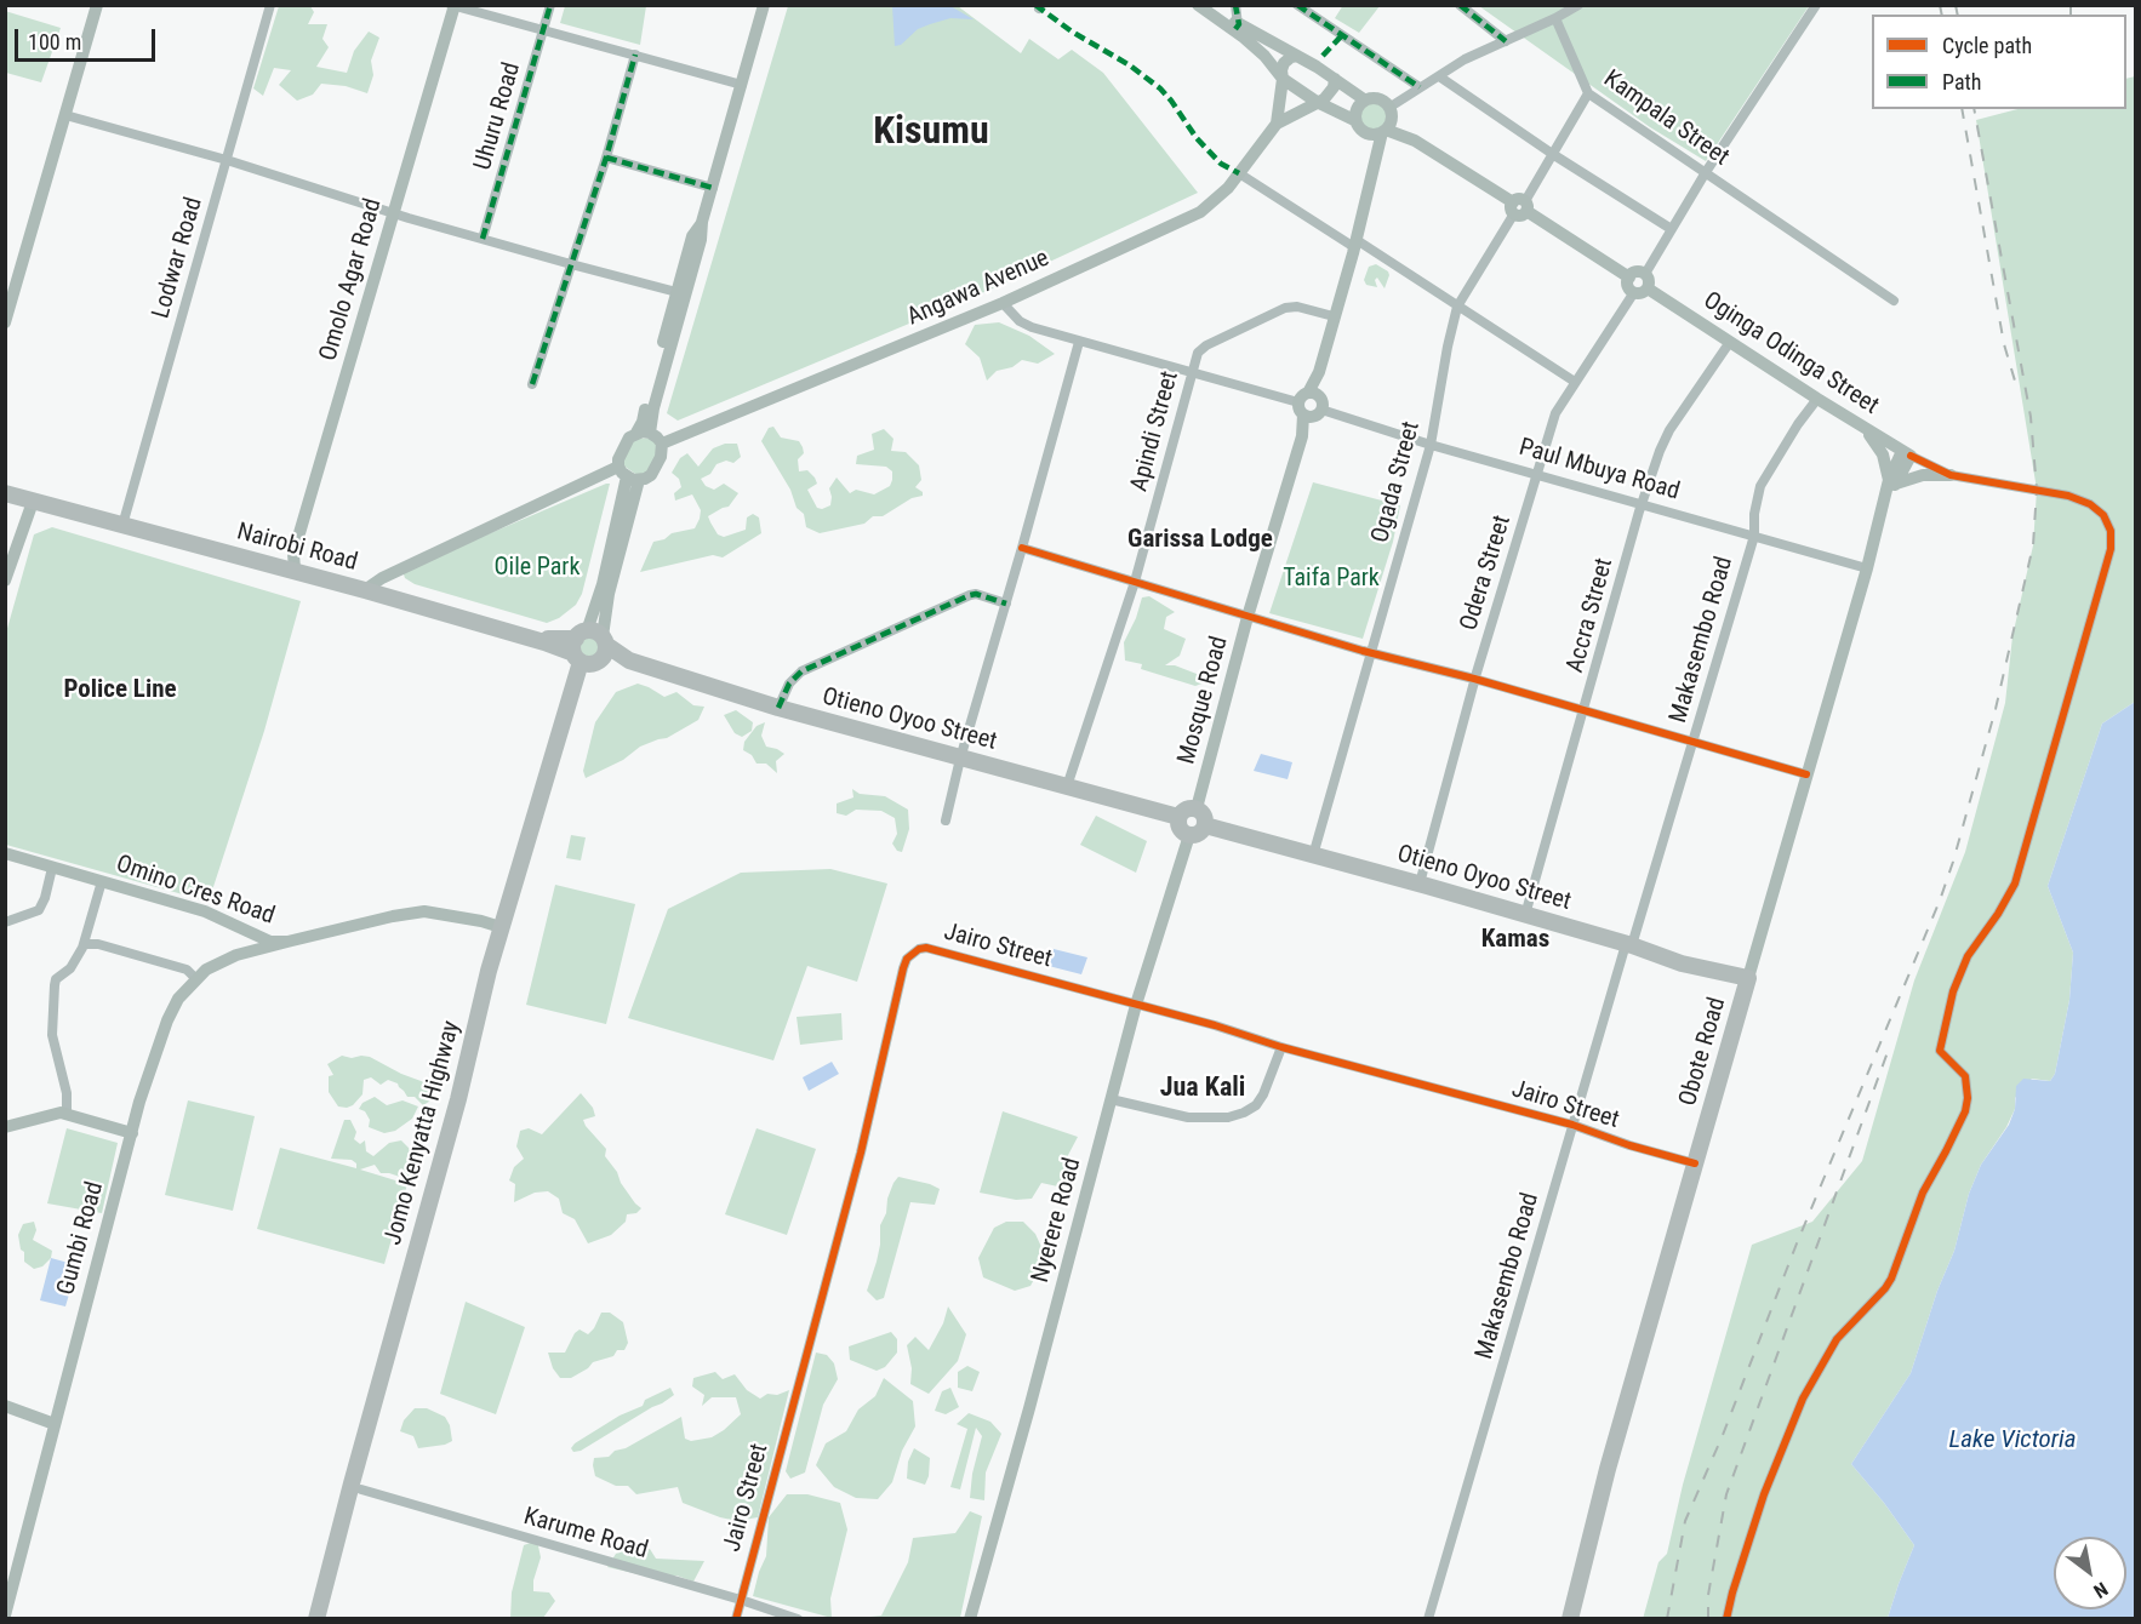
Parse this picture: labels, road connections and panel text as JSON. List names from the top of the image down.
{
  "streets": {
    "highway": [
      "Nairobi Road",
      "Otieno Oyoo Street",
      "Obote Road",
      "Jomo Kenyatta Highway"
    ],
    "main road": [
      "Omolo Agar Road",
      "Angawa Avenue",
      "Oginga Odinga Street",
      "Mosque Road",
      "Omino Cres Road",
      "Nyerere Road",
      "Gumbi Road"
    ],
    "street": [
      "Uhuru Road",
      "Kampala Street",
      "Lodwar Road",
      "Apindi Street",
      "Paul Mbuya Road",
      "Ogada Street",
      "Odera Street",
      "Accra Street",
      "Makasembo Road",
      "Jairo Street",
      "Karume Road"
    ]
  },
  "crossings": [
    ["Kampala Street", "Ogada Street"],
    ["Lodwar Road", "Nairobi Road"],
    ["Omolo Agar Road", "Nairobi Road"],
    ["Angawa Avenue", "Paul Mbuya Road"],
    ["Oginga Odinga Street", "Odera Street"],
    ["Oginga Odinga Street", "Accra Street"],
    ["Oginga Odinga Street", "Makasembo Road"],
    ["Oginga Odinga Street", "Obote Road"],
    ["Apindi Street", "Paul Mbuya Road"],
    ["Apindi Street", "Mosque Road"],
    ["Apindi Street", "Otieno Oyoo Street"],
    ["Paul Mbuya Road", "Ogada Street"],
    ["Paul Mbuya Road", "Odera Street"],
    ["Paul Mbuya Road", "Accra Street"],
    ["Paul Mbuya Road", "Makasembo Road"],
    ["Paul Mbuya Road", "Mosque Road"],
    ["Paul Mbuya Road", "Obote Road"],
    ["Ogada Street", "Otieno Oyoo Street"],
    ["Nairobi Road", "Otieno Oyoo Street"],
    ["Nairobi Road", "Jomo Kenyatta Highway"],
    ["Odera Street", "Otieno Oyoo Street"],
    ["Accra Street", "Otieno Oyoo Street"],
    ["Makasembo Road", "Otieno Oyoo Street"],
    ["Makasembo Road", "Jairo Street"],
    ["Mosque Road", "Otieno Oyoo Street"],
    ["Mosque Road", "Nyerere Road"],
    ["Otieno Oyoo Street", "Obote Road"],
    ["Otieno Oyoo Street", "Jomo Kenyatta Highway"],
    ["Otieno Oyoo Street", "Nyerere Road"],
    ["Omino Cres Road", "Jomo Kenyatta Highway"],
    ["Omino Cres Road", "Gumbi Road"],
    ["Jairo Street", "Obote Road"],
    ["Jairo Street", "Nyerere Road"],
    ["Jairo Street", "Karume Road"],
    ["Jomo Kenyatta Highway", "Karume Road"]
  ],
  "districts": [
    "Kisumu",
    "Garissa Lodge",
    "Police Line",
    "Kamas",
    "Jua Kali"
  ],
  "water": ["Lake Victoria"],
  "parks": ["Oile Park", "Taifa Park"],
  "legend": ["Cycle path", "Path"],
  "scale_bar": "100 m",
  "north": "bottom right"
}
